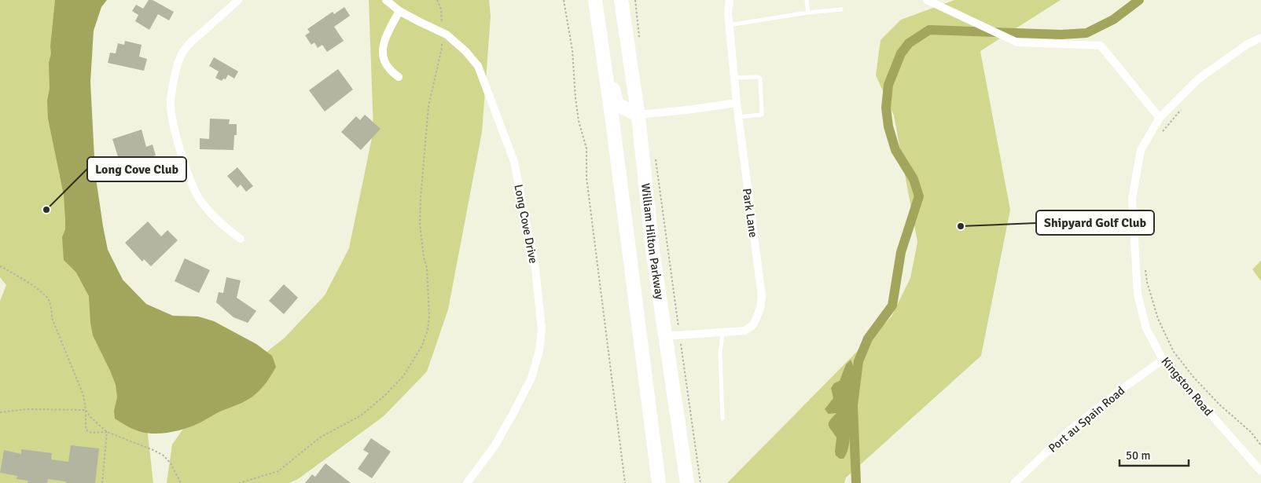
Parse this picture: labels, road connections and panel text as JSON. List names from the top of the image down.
{
  "streets": {
    "highway": ["William Hilton Parkway"],
    "street": [
      "Park Lane",
      "Long Cove Drive",
      "Kingston Road",
      "Port au Spain Road"
    ]
  },
  "crossings": [
    ["Park Lane", "William Hilton Parkway"],
    ["Kingston Road", "Port au Spain Road"]
  ],
  "places": ["Long Cove Club", "Shipyard Golf Club"],
  "scale_bar": "50 m"
}
